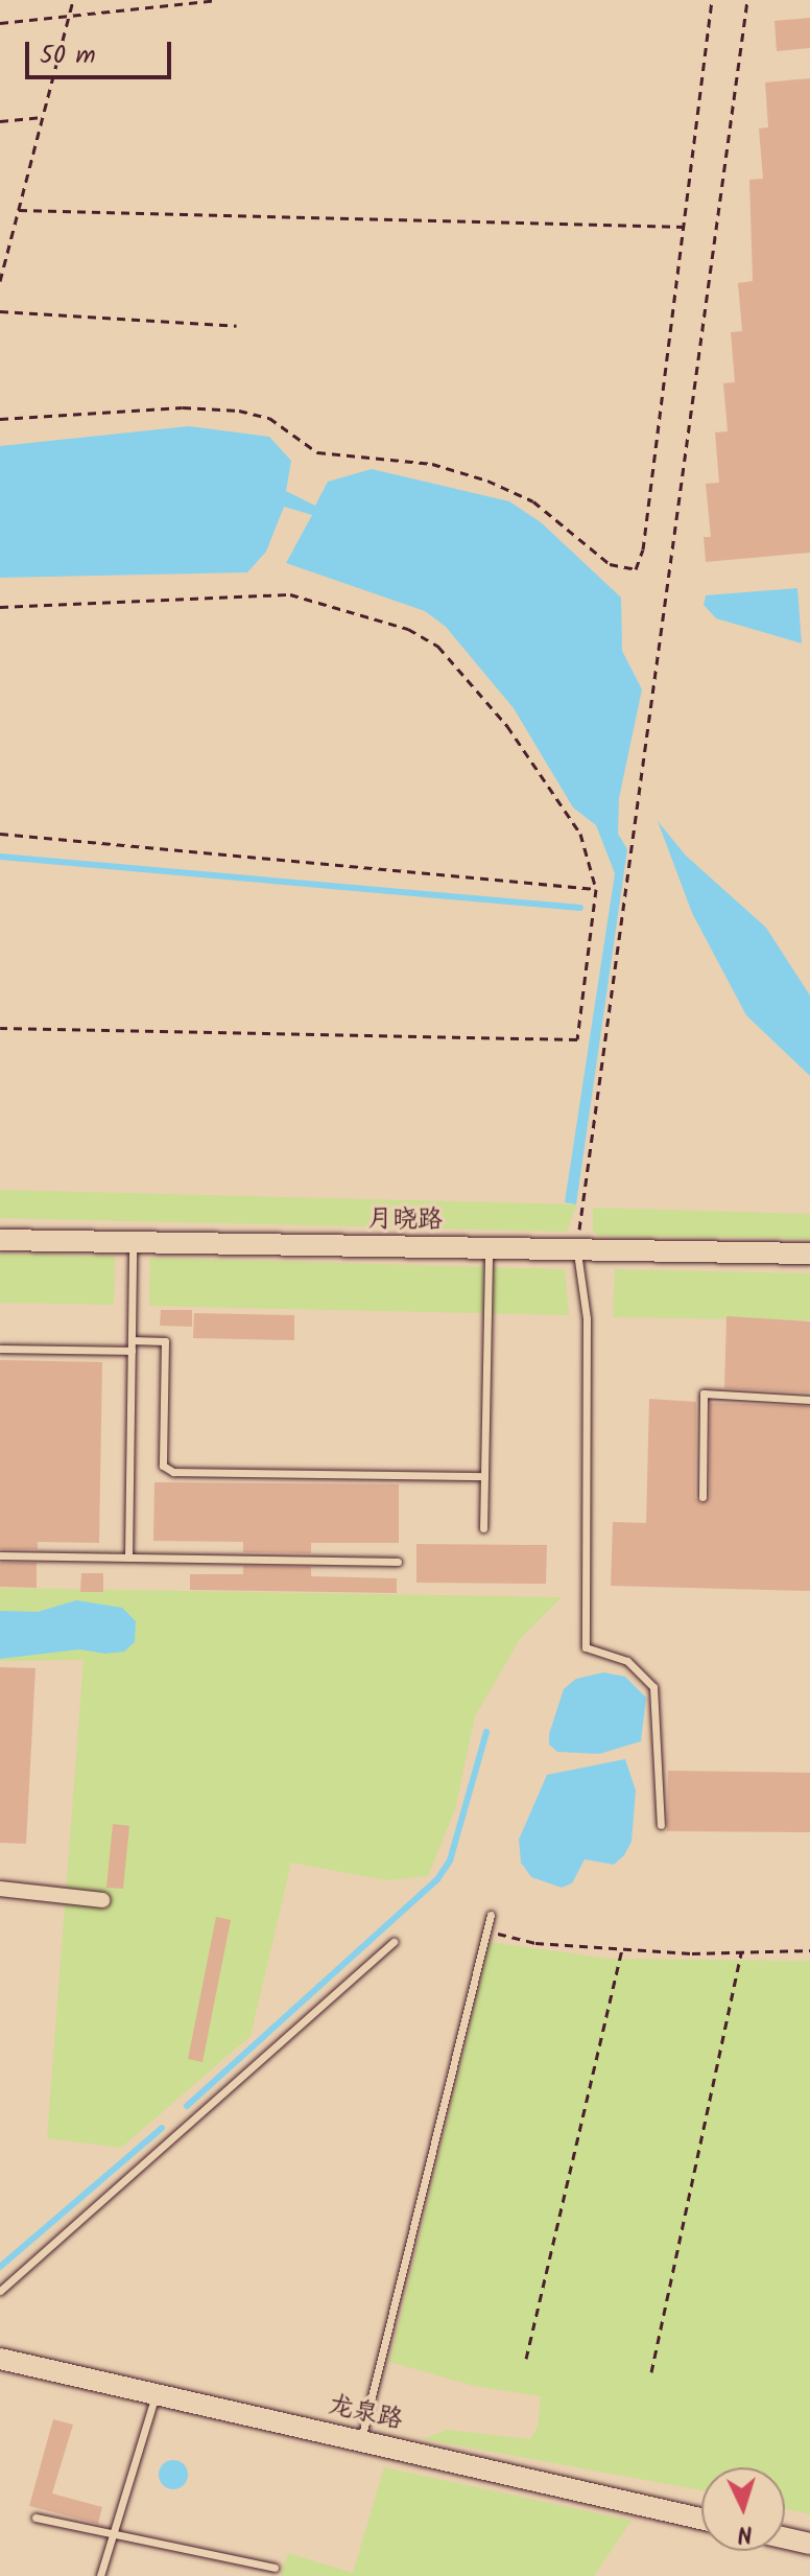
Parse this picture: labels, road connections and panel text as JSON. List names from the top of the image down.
{
  "streets": {
    "street": ["月晓路", "龙泉路"]
  },
  "scale_bar": "50 m",
  "north": "bottom"
}
